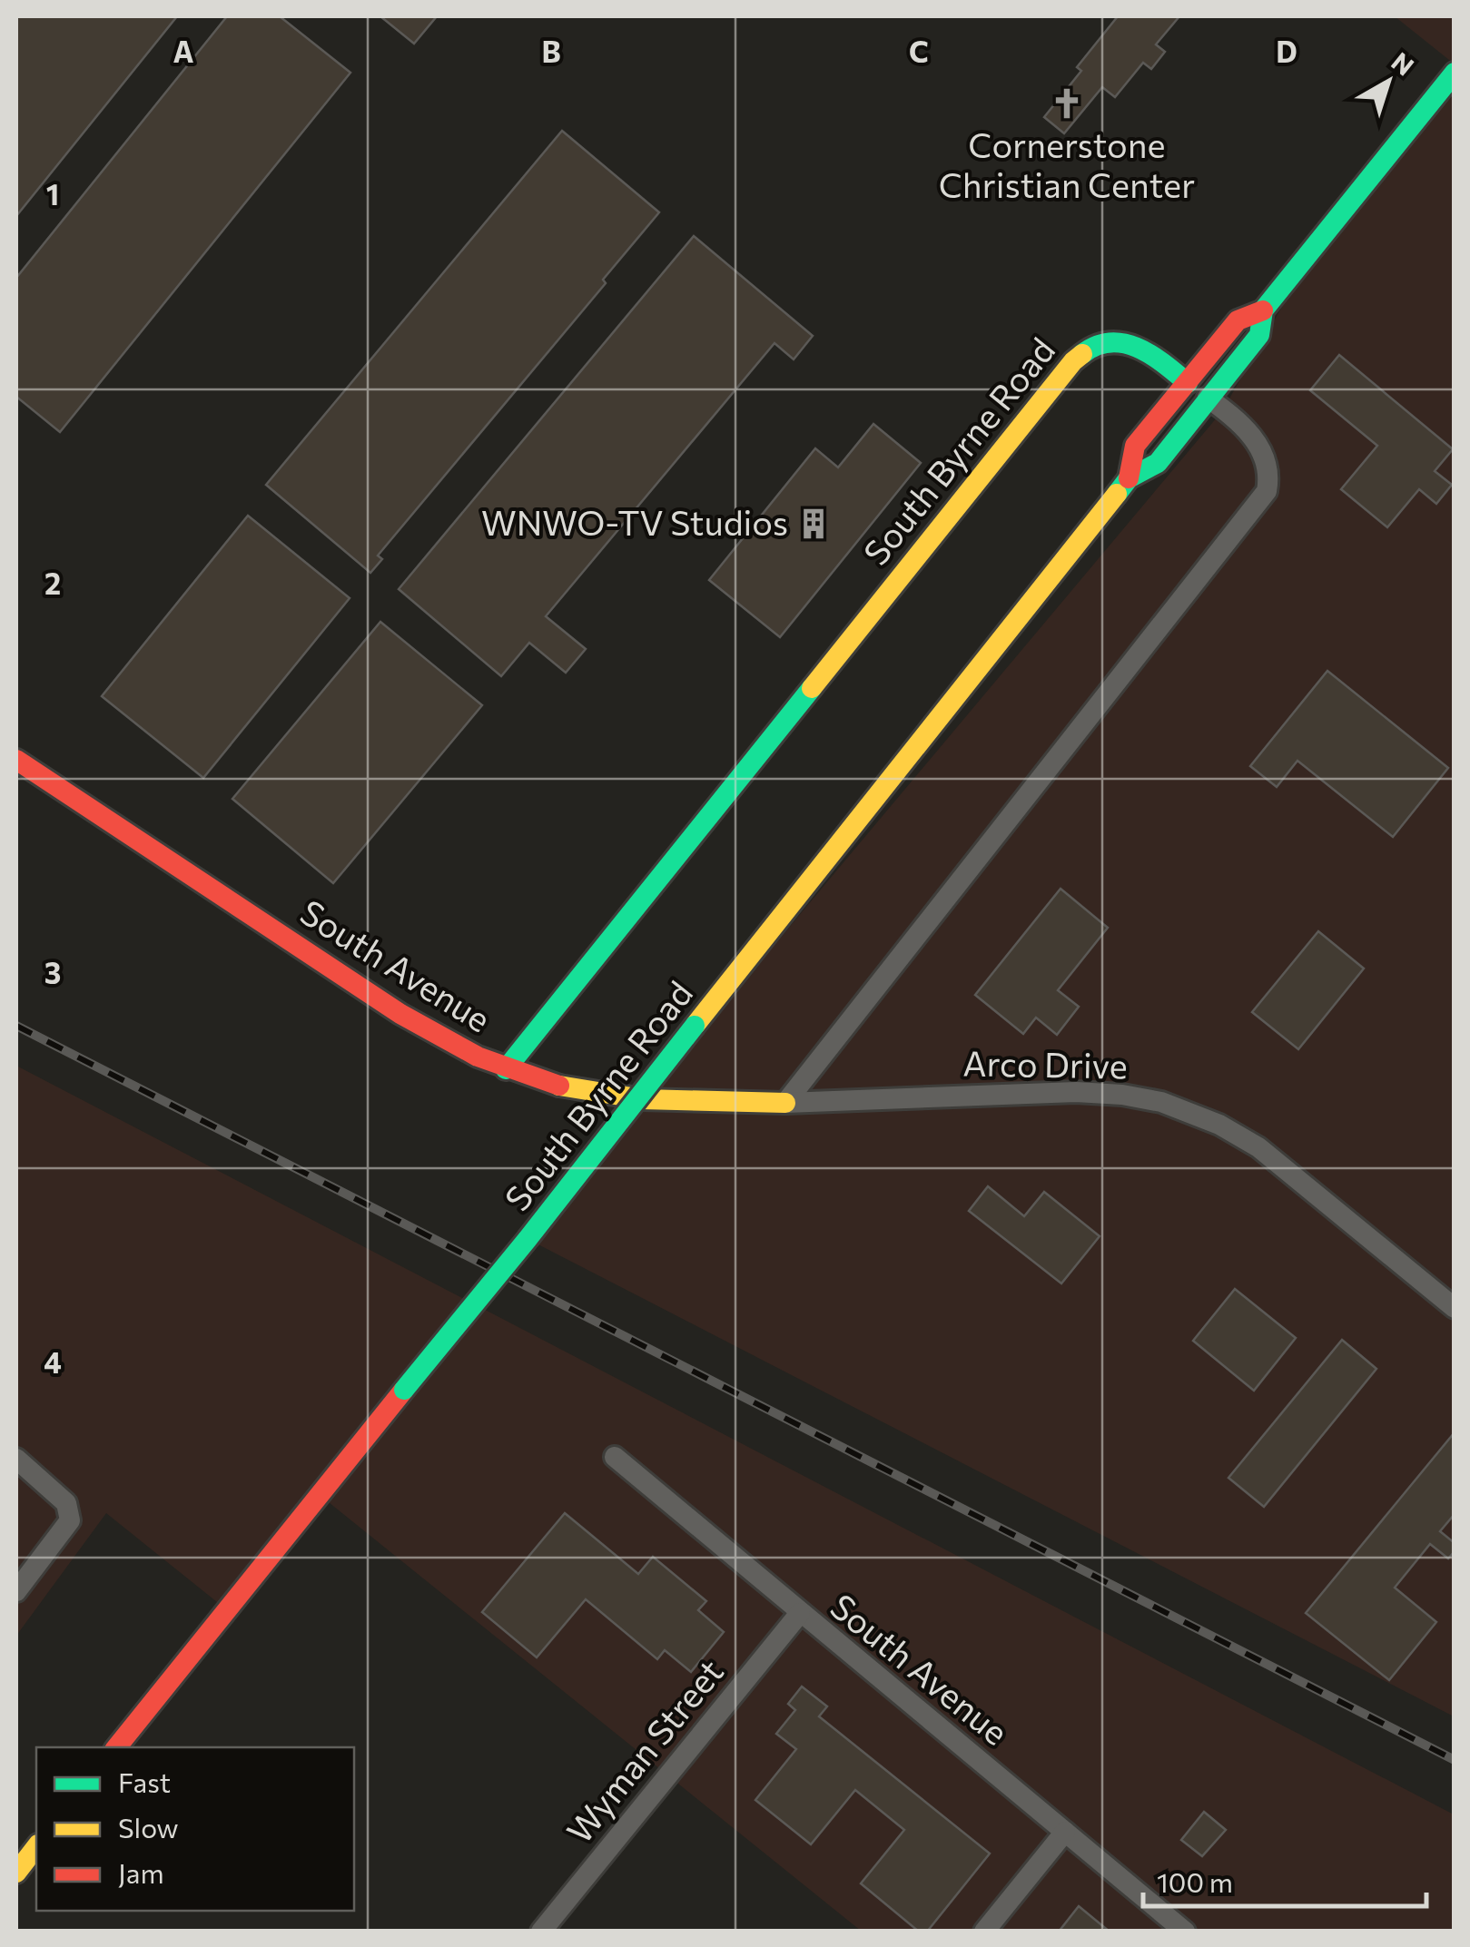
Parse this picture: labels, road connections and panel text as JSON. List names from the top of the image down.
{
  "streets": {
    "main road": ["South Byrne Road", "South Avenue"],
    "street": ["Arco Drive", "Wyman Street"]
  },
  "crossings": [
    ["South Byrne Road", "South Avenue"],
    ["South Avenue", "Arco Drive"],
    ["South Avenue", "Wyman Street"]
  ],
  "places": {
    "church": ["Cornerstone Christian Center"],
    "building": ["WNWO-TV Studios"]
  },
  "legend": ["Fast", "Slow", "Jam"],
  "scale_bar": "100 m",
  "north": "top right",
  "grid": {
    "columns": [
      "A",
      "B",
      "C",
      "D"
    ],
    "rows": [
      "1",
      "2",
      "3",
      "4"
    ]
  }
}
